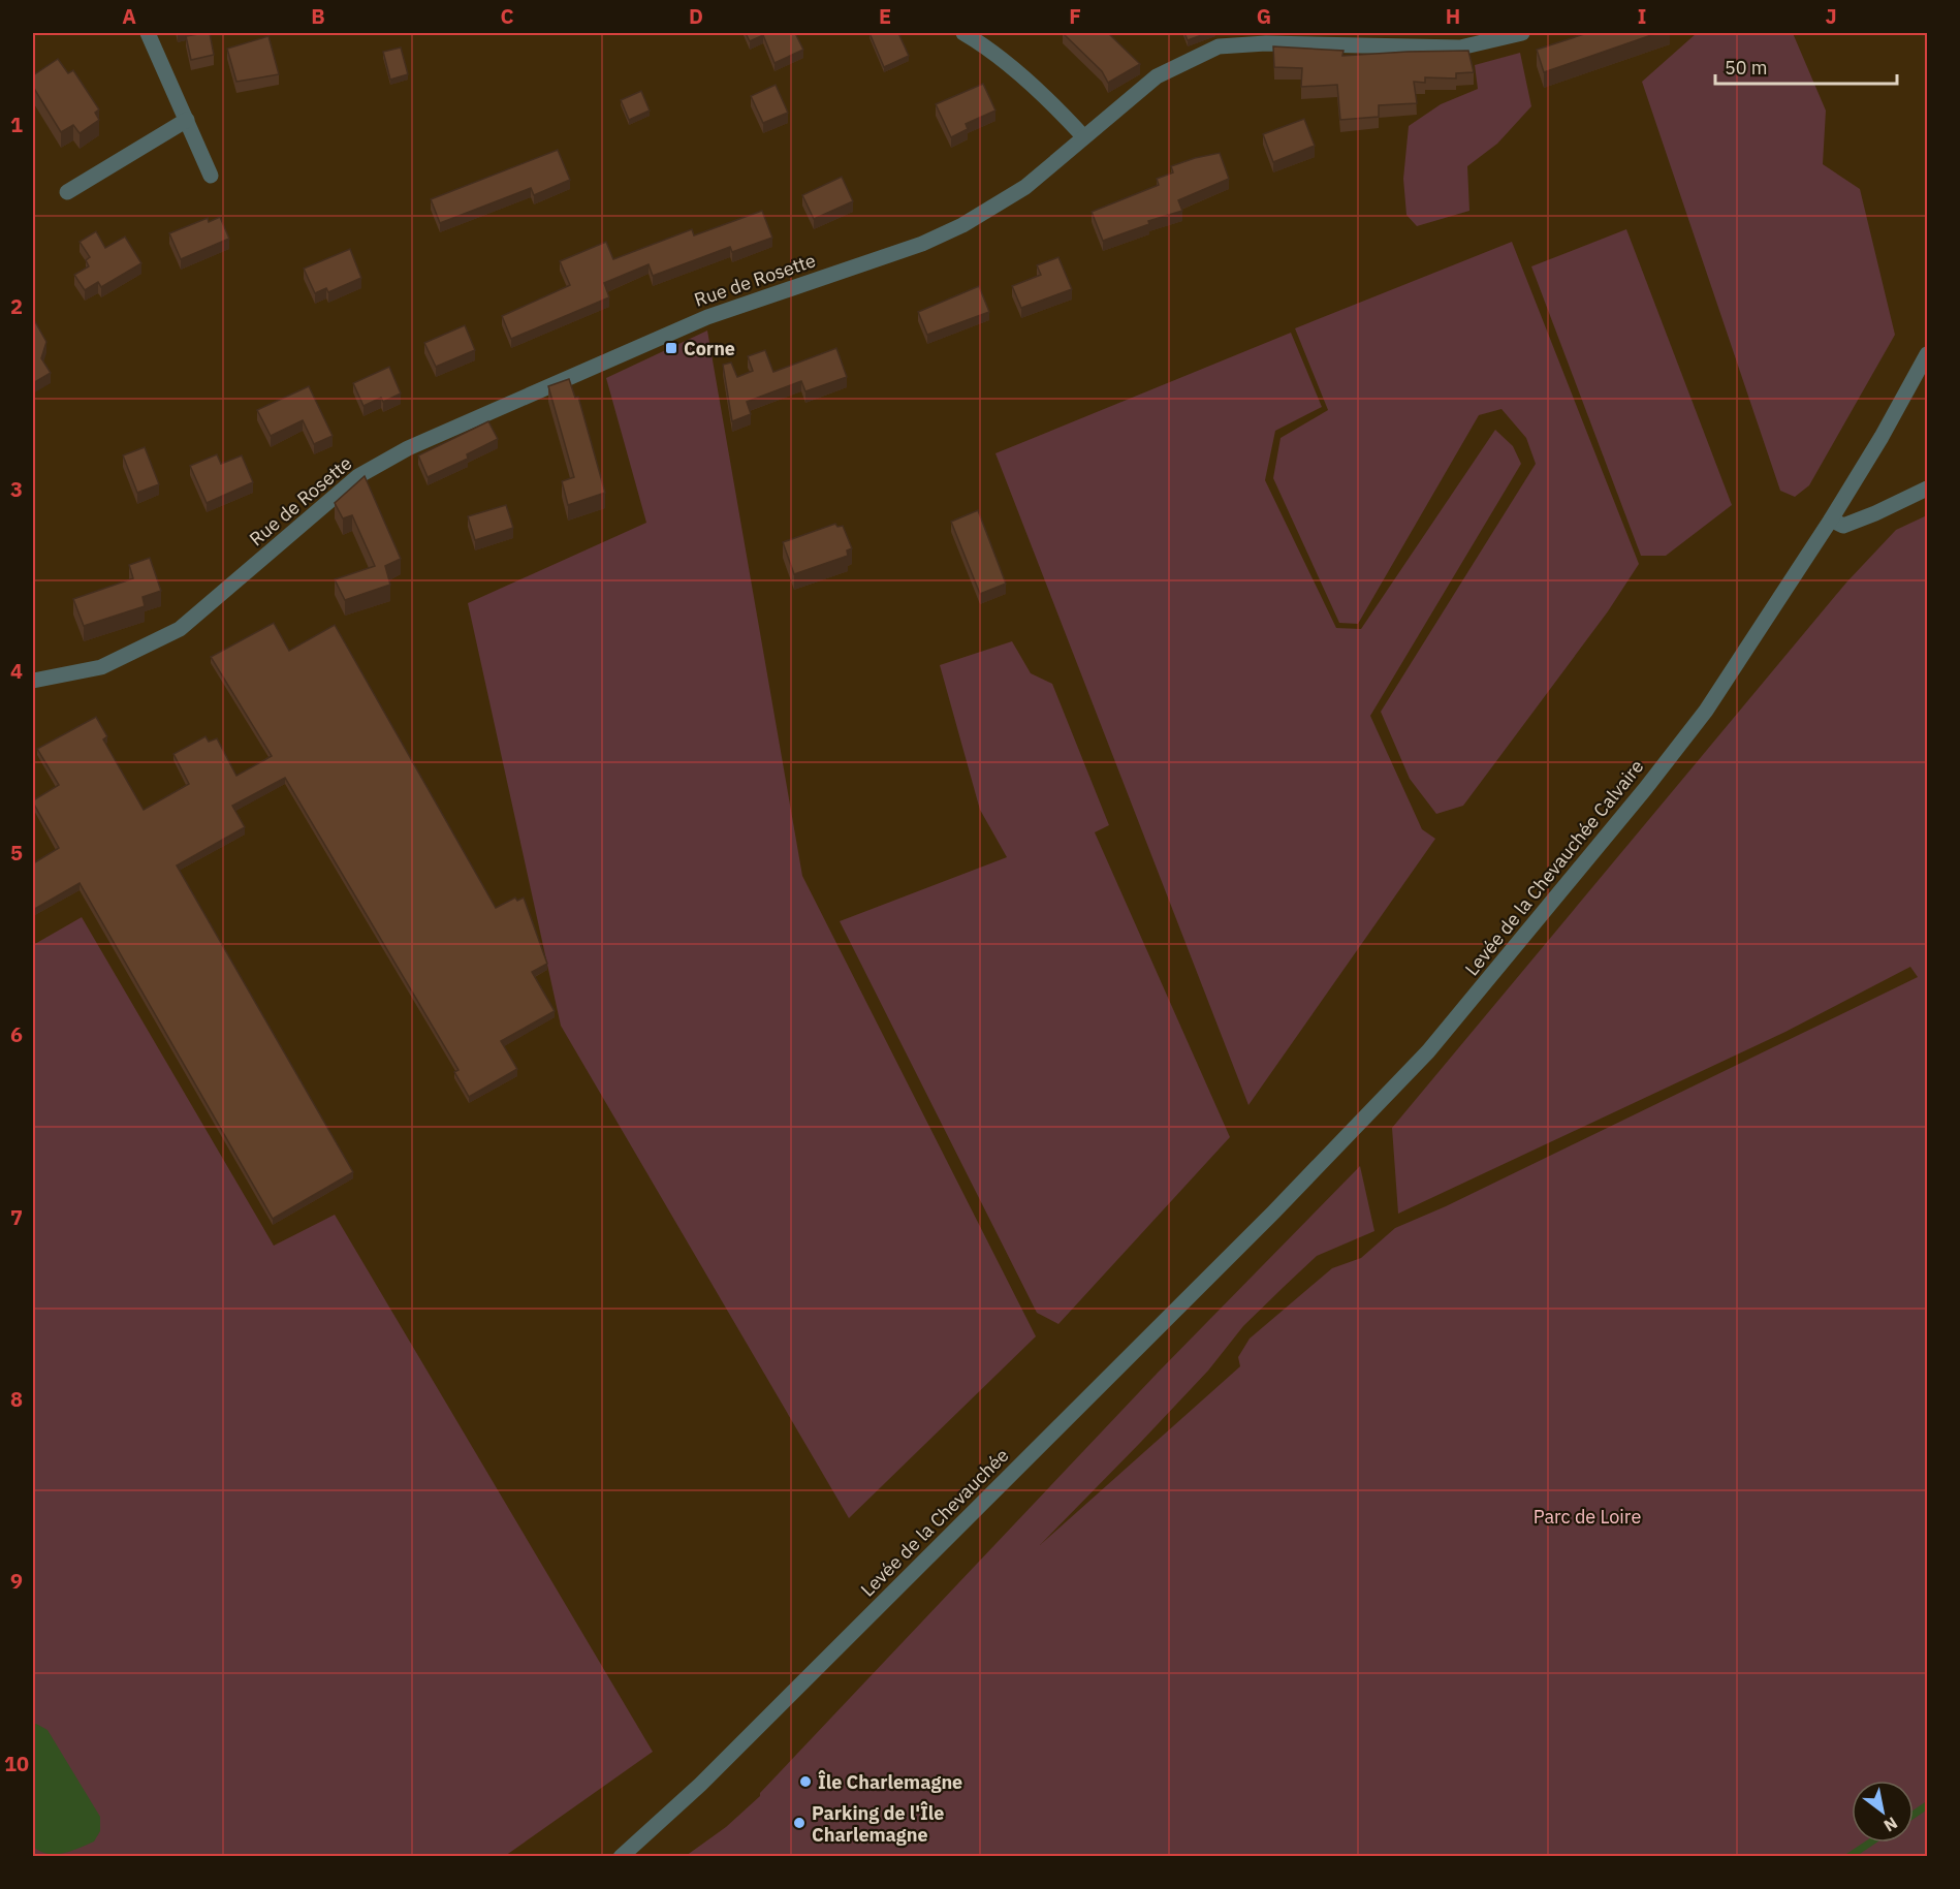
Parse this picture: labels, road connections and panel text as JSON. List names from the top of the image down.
{
  "streets": {
    "street": ["Rue de Rosette", "Levée de la Chevauchée Calvaire", "Levée de la Chevauchée"]
  },
  "crossings": [
    ["Levée de la Chevauchée Calvaire", "Levée de la Chevauchée"]
  ],
  "parks": ["Parc de Loire"],
  "places": {
    "transit": ["Corne"],
    "other": ["Île Charlemagne", "Parking de l'Île Charlemagne"]
  },
  "scale_bar": "50 m",
  "north": "bottom right",
  "grid": {
    "columns": [
      "A",
      "B",
      "C",
      "D",
      "E",
      "F",
      "G",
      "H",
      "I",
      "J"
    ],
    "rows": [
      "1",
      "2",
      "3",
      "4",
      "5",
      "6",
      "7",
      "8",
      "9",
      "10"
    ]
  }
}
